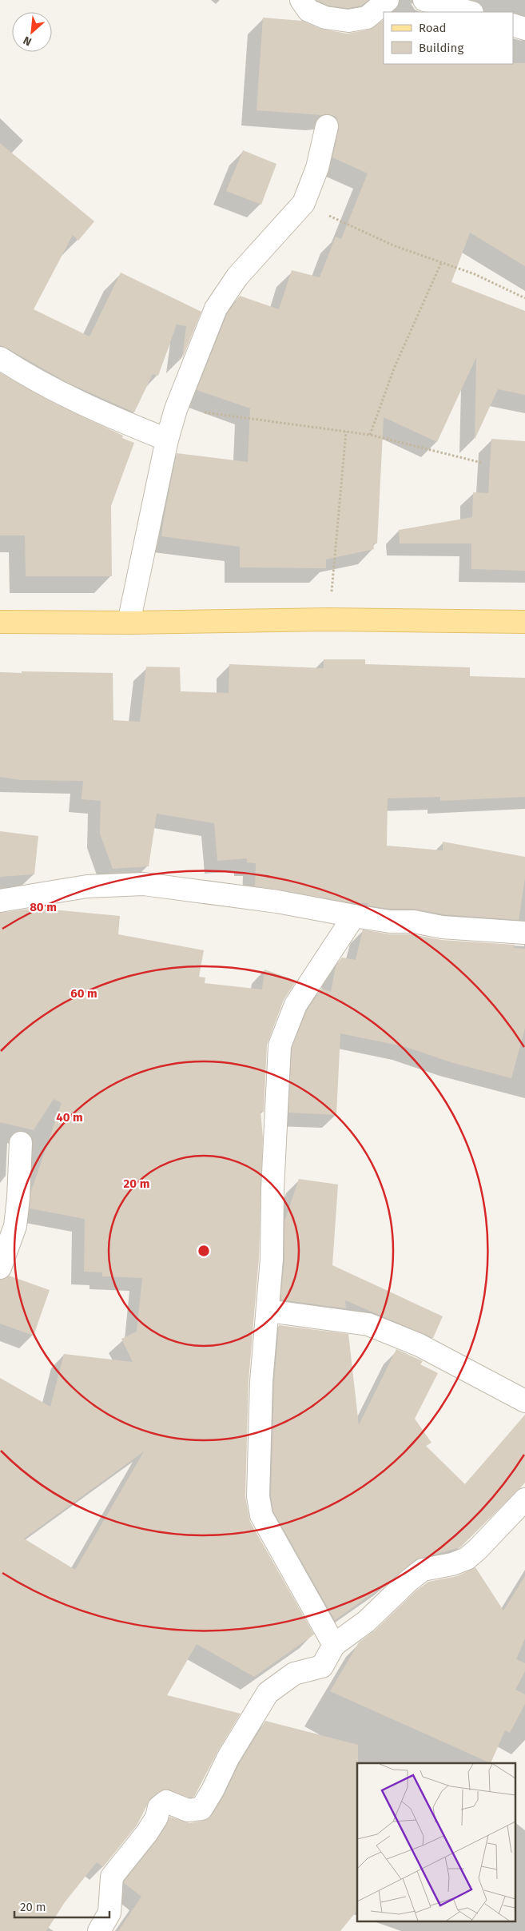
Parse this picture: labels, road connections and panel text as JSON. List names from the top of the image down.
{
  "legend": ["Road", "Building"],
  "scale_bar": "20 m",
  "north": "bottom left",
  "rings": [
    "80 m",
    "60 m",
    "40 m",
    "20 m"
  ]
}
